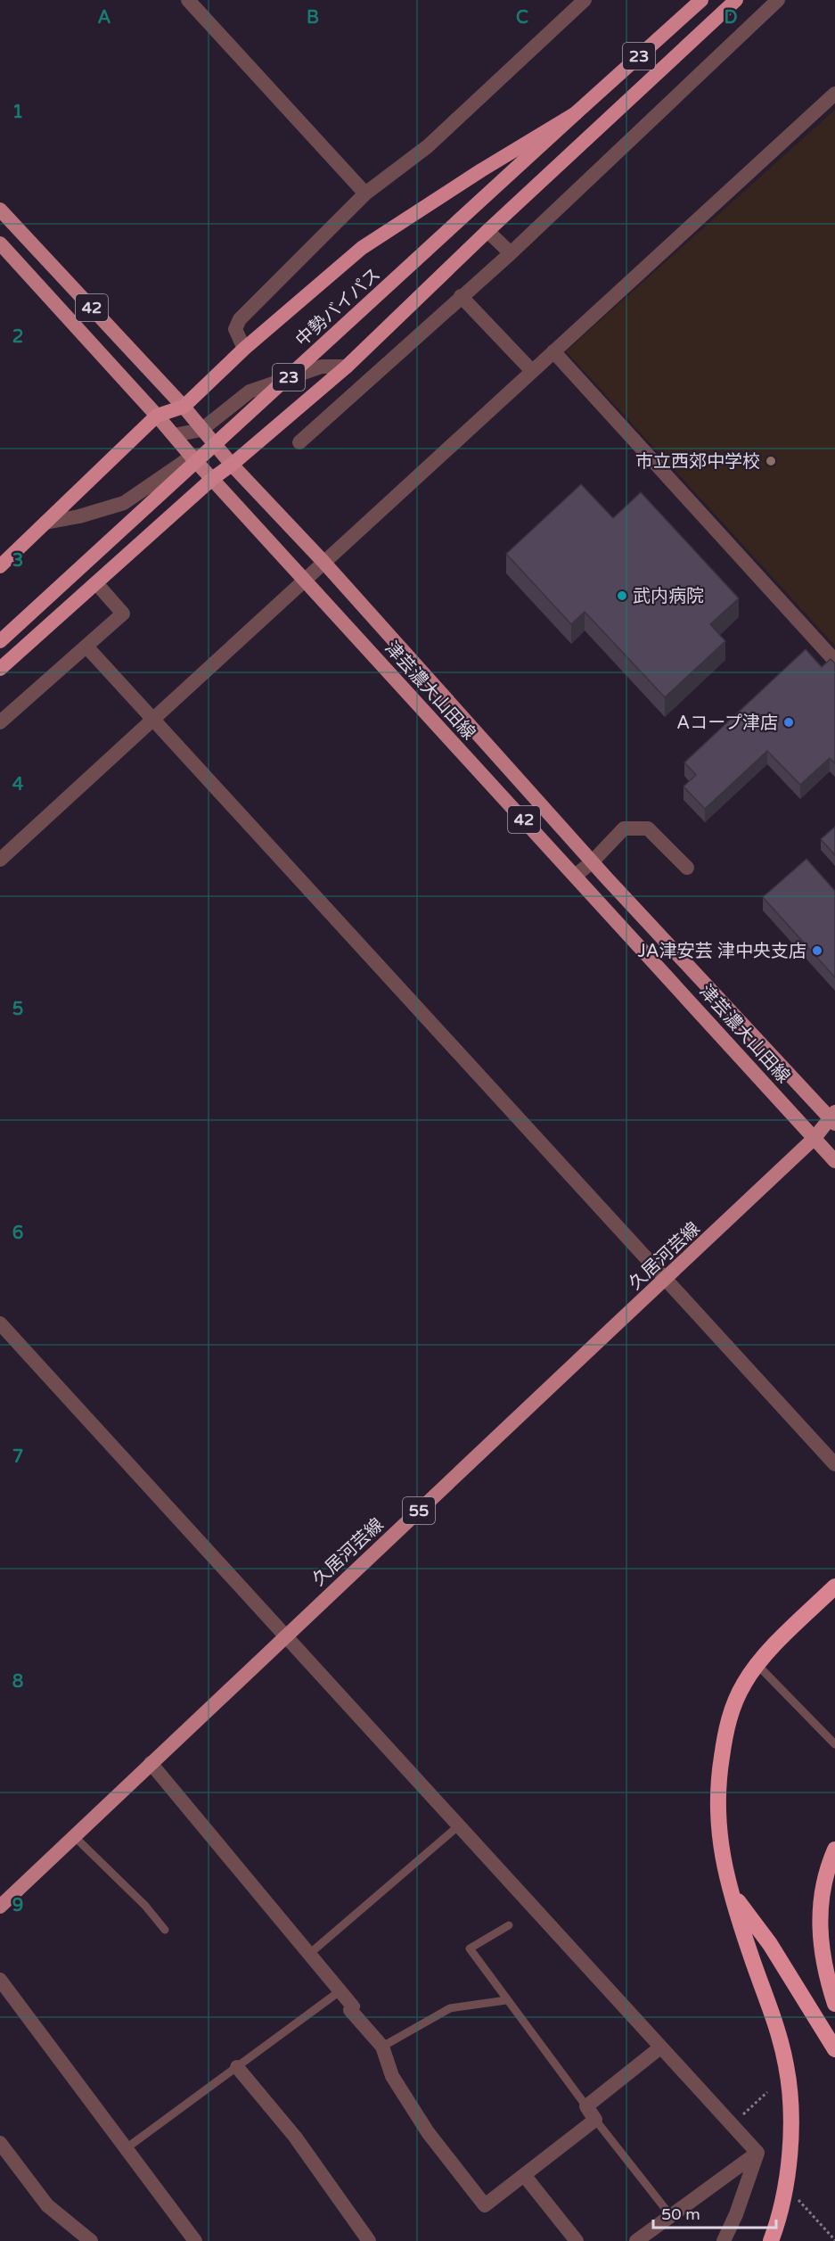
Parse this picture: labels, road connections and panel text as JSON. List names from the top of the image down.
{
  "streets": {
    "highway": ["23", "中勢バイパス"],
    "main road": [
      "42",
      "津芸濃大山田線",
      "久居河芸線",
      "55"
    ]
  },
  "crossings": [
    ["津芸濃大山田線", "久居河芸線"]
  ],
  "places": [
    "市立西郊中学校",
    "武内病院",
    "Aコープ津店",
    "JA津安芸 津中央支店"
  ],
  "scale_bar": "50 m",
  "grid": {
    "columns": [
      "A",
      "B",
      "C",
      "D"
    ],
    "rows": [
      "1",
      "2",
      "3",
      "4",
      "5",
      "6",
      "7",
      "8",
      "9"
    ]
  }
}
